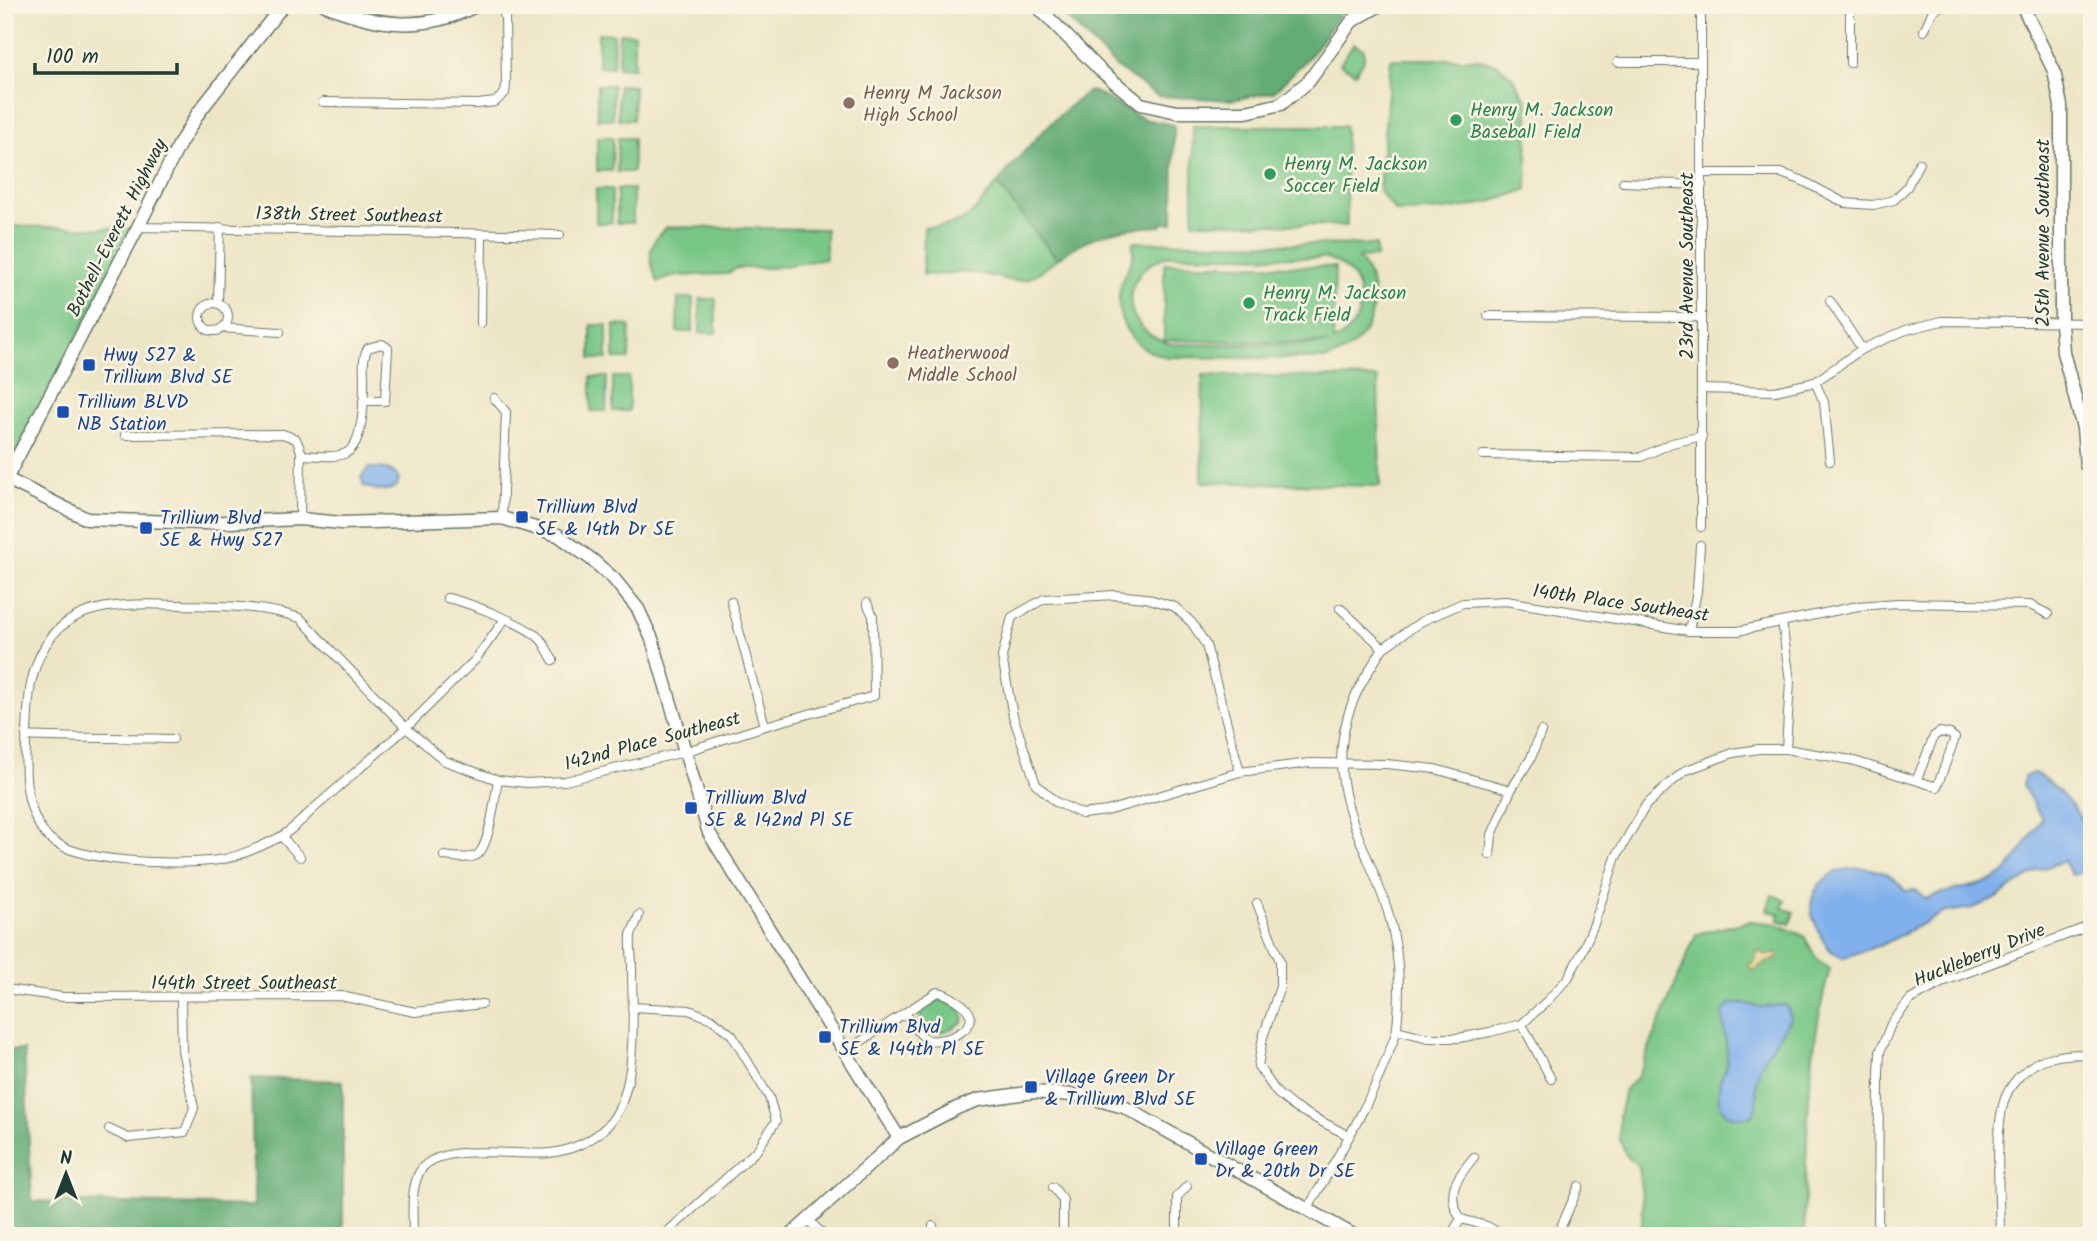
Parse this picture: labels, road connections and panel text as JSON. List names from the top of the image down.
{
  "streets": {
    "street": [
      "138th Street Southeast",
      "Bothell-Everett Highway",
      "25th Avenue Southeast",
      "23rd Avenue Southeast",
      "140th Place Southeast",
      "142nd Place Southeast",
      "Huckleberry Drive",
      "144th Street Southeast"
    ]
  },
  "crossings": [
    ["138th Street Southeast", "Bothell-Everett Highway"]
  ],
  "places": {
    "other": [
      "Henry M Jackson High School",
      "Henry M. Jackson Baseball Field",
      "Henry M. Jackson Soccer Field",
      "Henry M. Jackson Track Field",
      "Heatherwood Middle School"
    ],
    "transit": [
      "Hwy 527 & Trillium Blvd SE",
      "Trillium BLVD NB Station",
      "Trillium Blvd SE & 14th Dr SE",
      "Trillium Blvd SE & Hwy 527",
      "Trillium Blvd SE & 142nd Pl SE",
      "Trillium Blvd SE & 144th Pl SE",
      "Village Green Dr & Trillium Blvd SE",
      "Village Green Dr & 20th Dr SE"
    ]
  },
  "scale_bar": "100 m",
  "north": "top"
}
